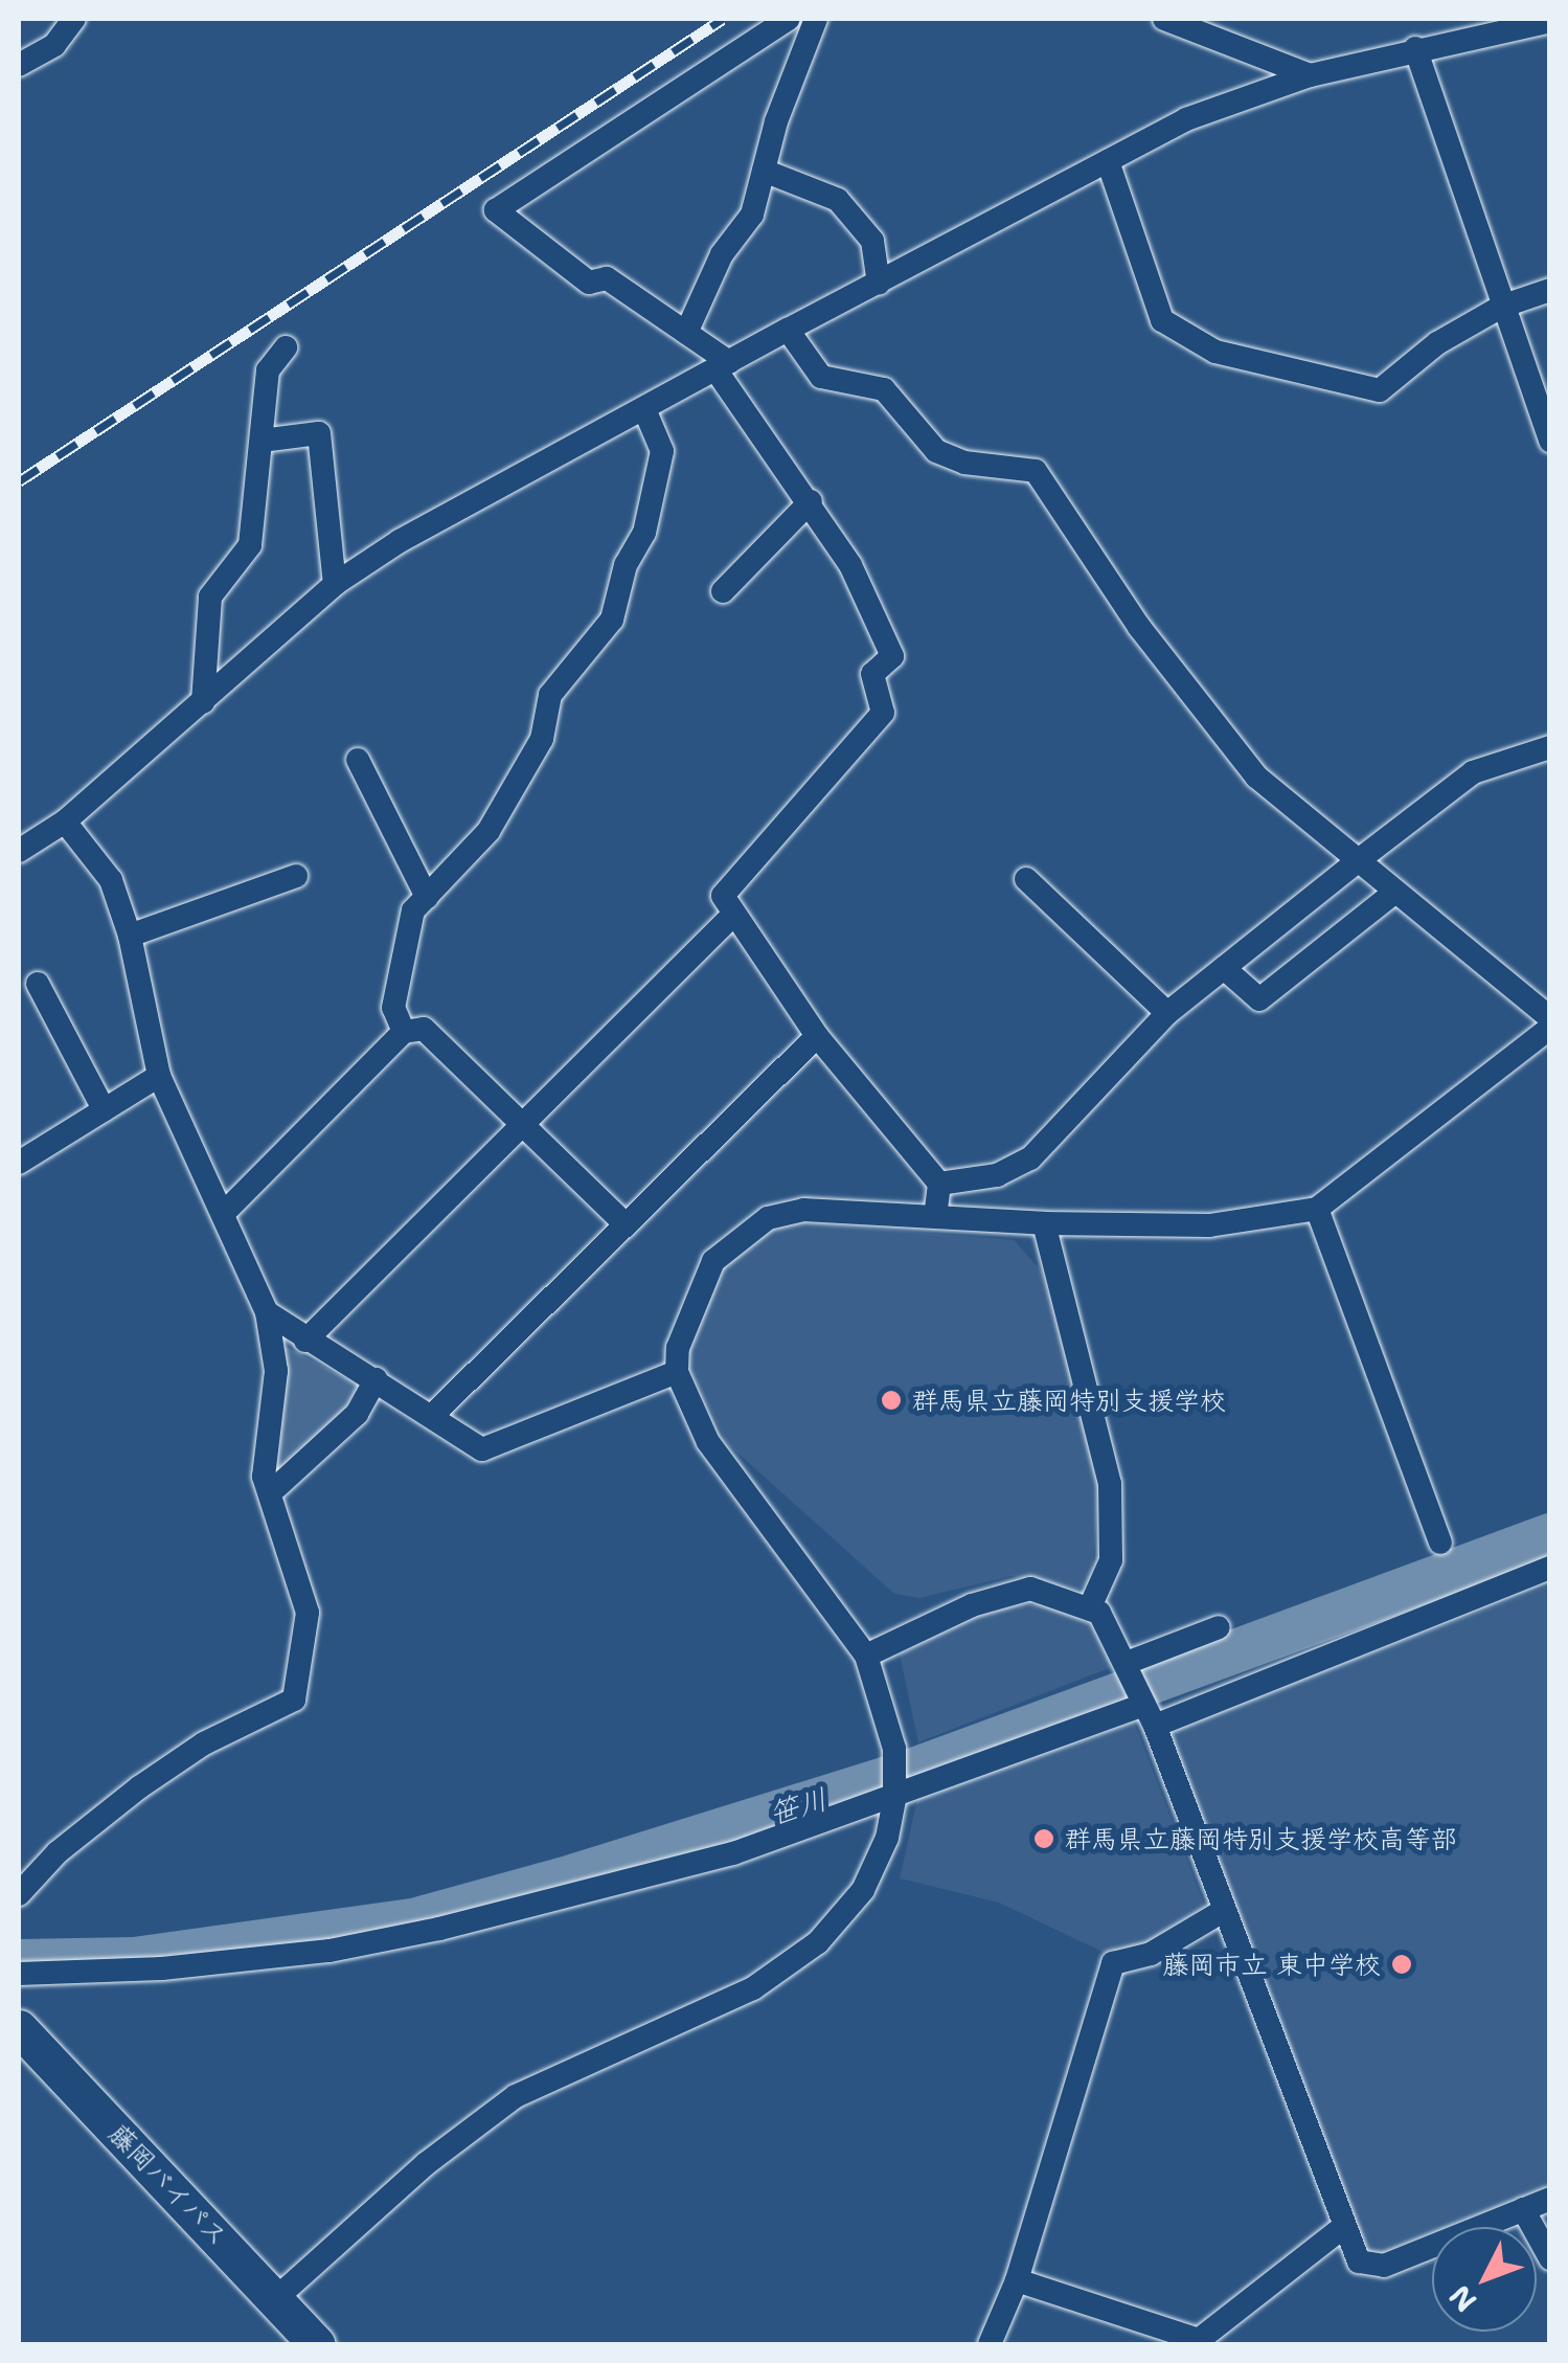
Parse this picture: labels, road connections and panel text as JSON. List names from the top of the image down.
{
  "streets": {
    "highway": ["藤岡バイパス"]
  },
  "water": ["笹川"],
  "places": ["群馬県立藤岡特別支援学校", "群馬県立藤岡特別支援学校高等部", "藤岡市立 東中学校"],
  "north": "bottom left"
}
